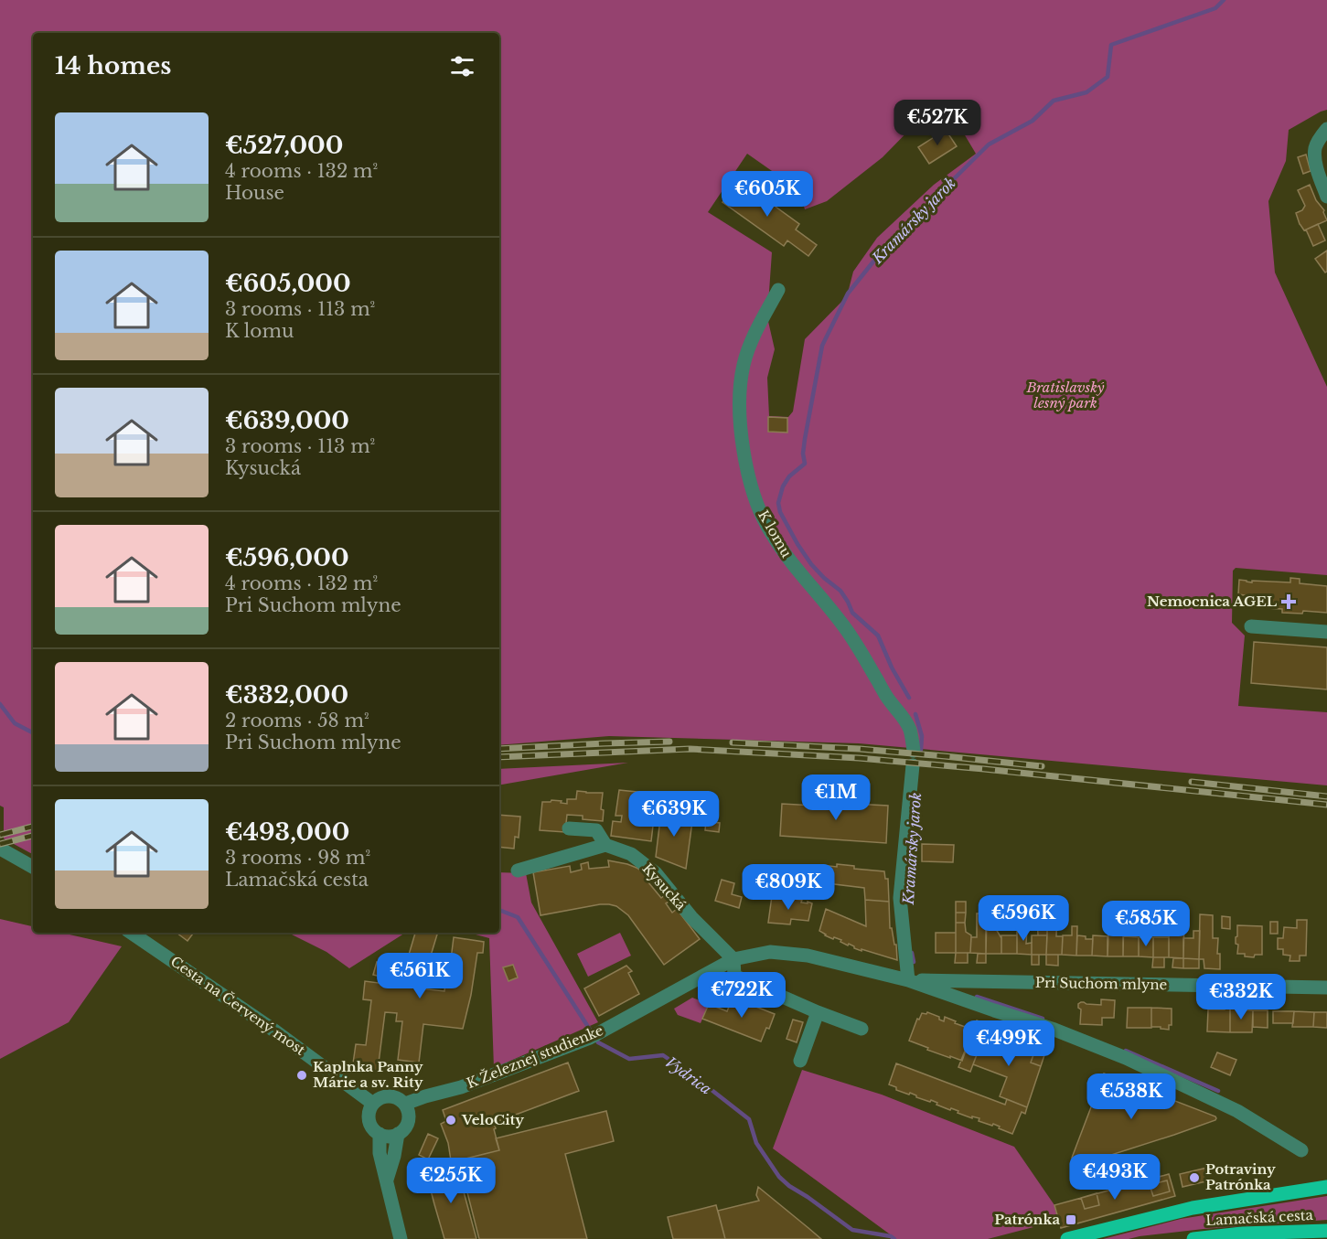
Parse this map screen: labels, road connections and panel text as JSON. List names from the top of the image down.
{
  "streets": {
    "main road": ["Lamačská cesta"],
    "street": [
      "K lomu",
      "Kysucká",
      "Pri Suchom mlyne",
      "Cesta na Červený most",
      "K Železnej studienke"
    ]
  },
  "crossings": [
    ["Kysucká", "K Železnej studienke"],
    ["Pri Suchom mlyne", "K Železnej studienke"],
    ["Cesta na Červený most", "K Železnej studienke"]
  ],
  "water": ["Kramársky jarok", "Vydrica"],
  "parks": ["Bratislavský lesný park"],
  "places": {
    "health": ["Nemocnica AGEL"],
    "other": ["Kaplnka Panny Márie a sv. Rity", "VeloCity", "Potraviny Patrónka"],
    "transit": ["Patrónka"]
  },
  "page": {
    "heading": "14 homes",
    "list": [
      {
        "name": "€527,000",
        "note": "4 rooms · 132 m² · House"
      },
      {
        "name": "€605,000",
        "note": "3 rooms · 113 m² · K lomu"
      },
      {
        "name": "€639,000",
        "note": "3 rooms · 113 m² · Kysucká"
      },
      {
        "name": "€596,000",
        "note": "4 rooms · 132 m² · Pri Suchom mlyne"
      },
      {
        "name": "€332,000",
        "note": "2 rooms · 58 m² · Pri Suchom mlyne"
      },
      {
        "name": "€493,000",
        "note": "3 rooms · 98 m² · Lamačská cesta"
      }
    ],
    "price": [
      "€527K",
      "€605K",
      "€1M",
      "€639K",
      "€809K",
      "€596K",
      "€585K",
      "€561K",
      "€722K",
      "€332K",
      "€499K",
      "€538K",
      "€493K",
      "€255K"
    ]
  }
}
